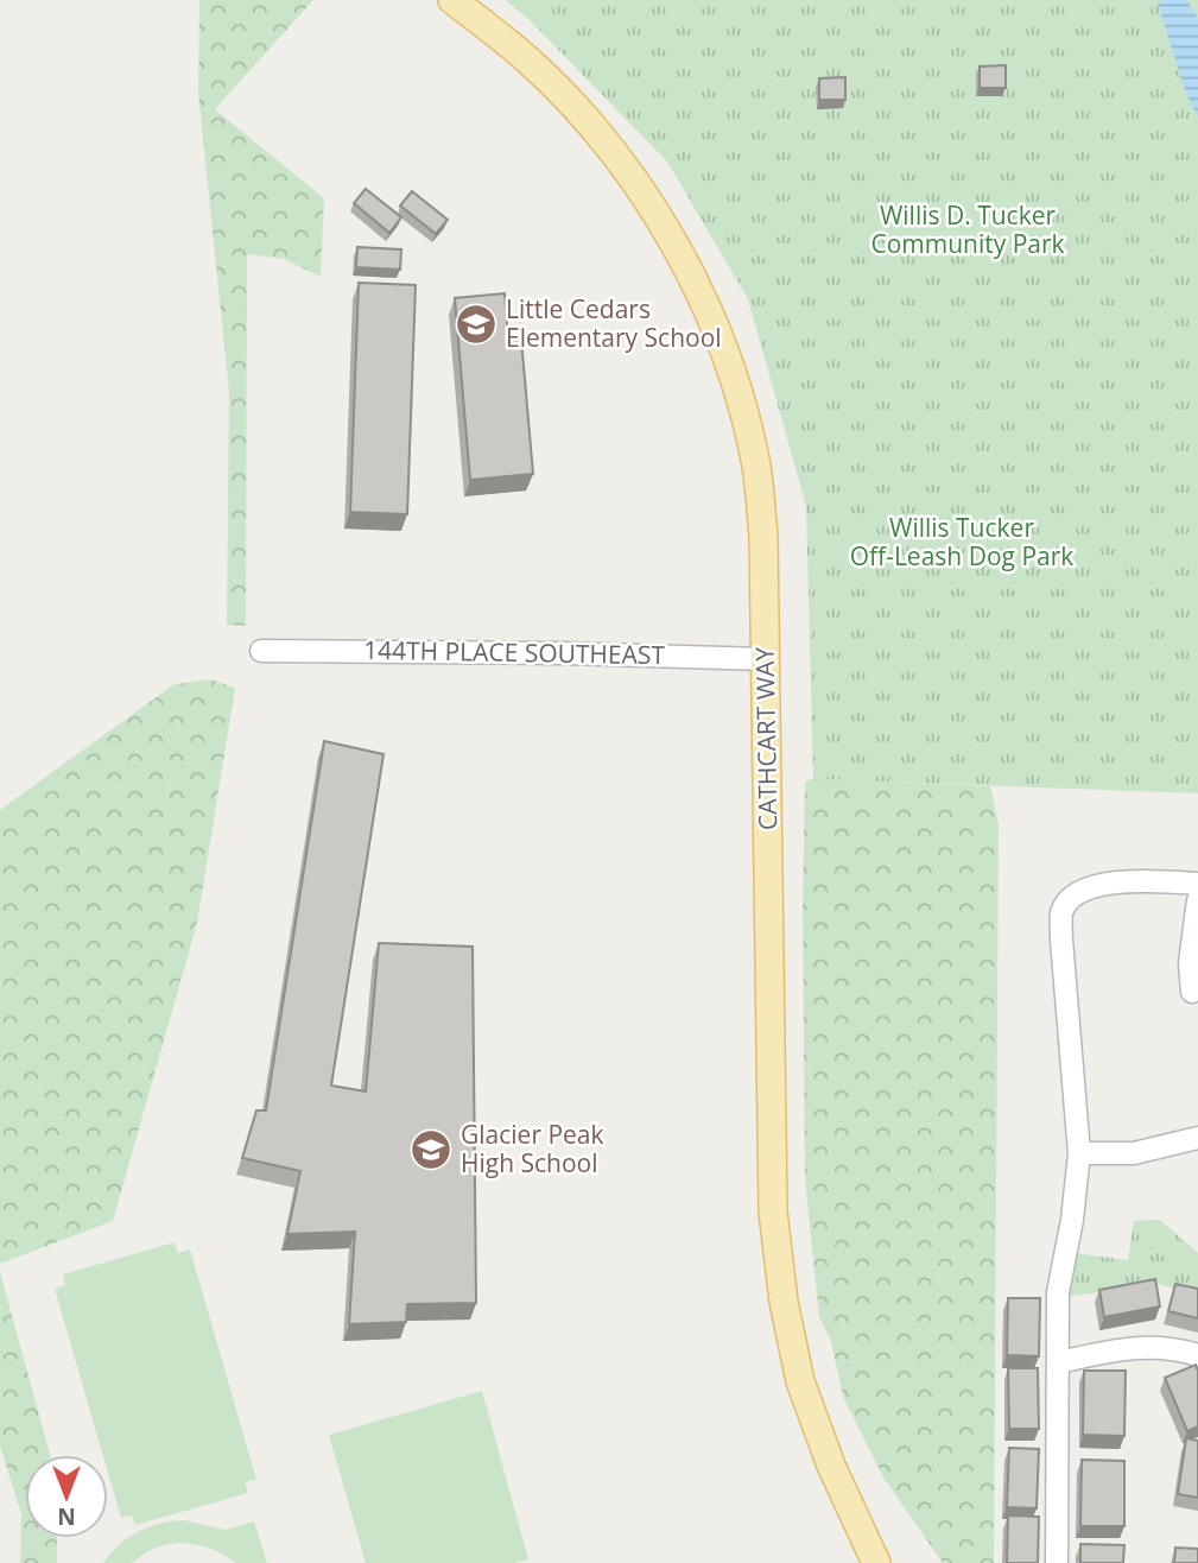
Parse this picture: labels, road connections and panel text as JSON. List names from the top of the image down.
{
  "streets": {
    "main road": ["CATHCART WAY"],
    "street": ["144TH PLACE SOUTHEAST"]
  },
  "crossings": [
    ["144TH PLACE SOUTHEAST", "CATHCART WAY"]
  ],
  "parks": ["Willis D. Tucker Community Park", "Willis Tucker Off-Leash Dog Park"],
  "places": {
    "school or university": ["Little Cedars Elementary School", "Glacier Peak High School"]
  },
  "north": "bottom"
}
